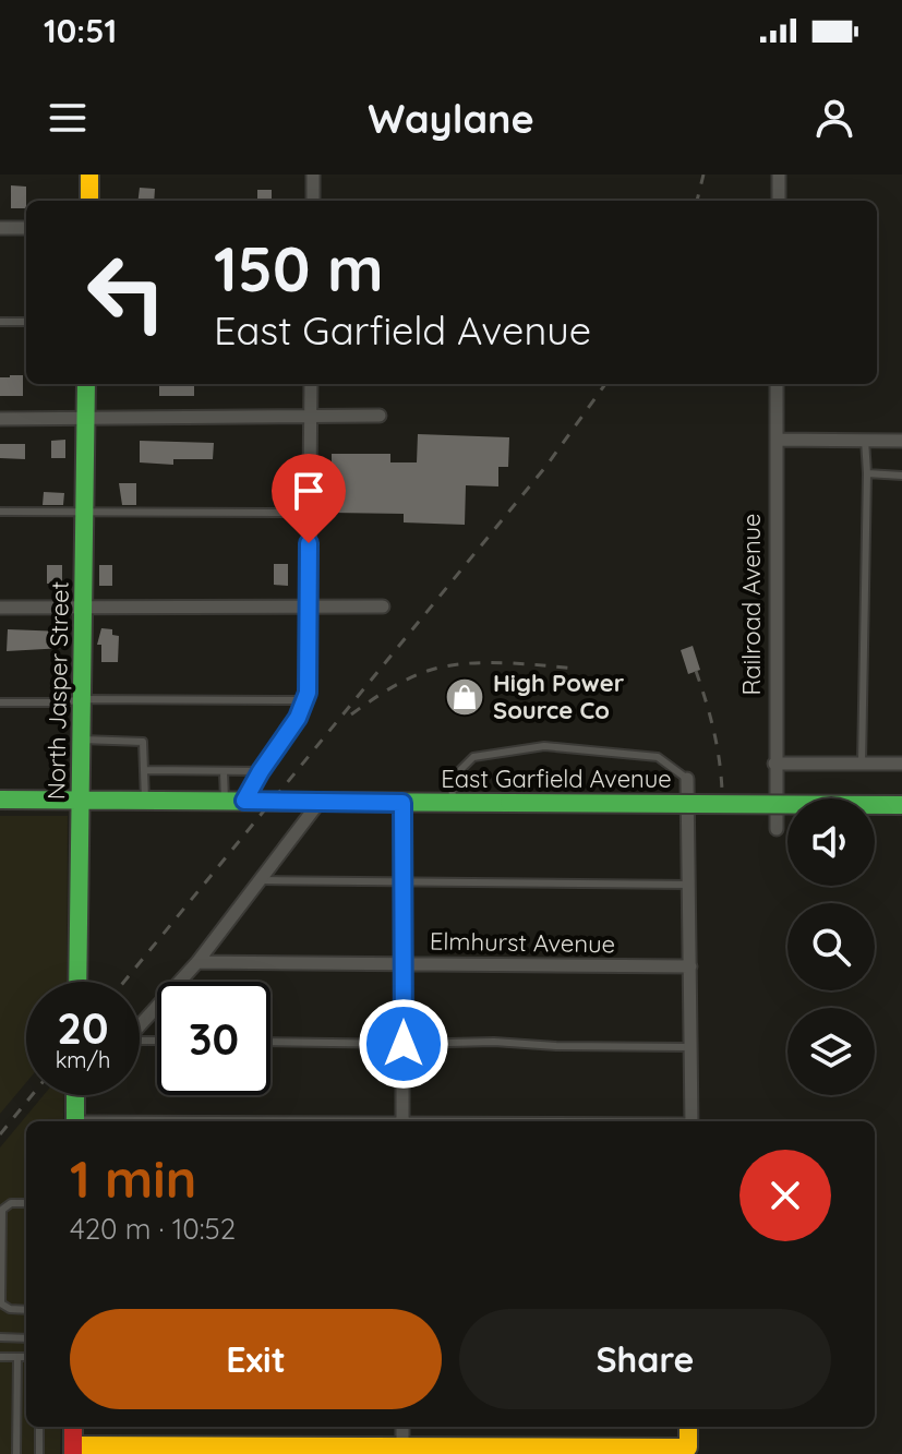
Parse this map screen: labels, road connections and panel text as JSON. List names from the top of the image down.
{
  "streets": {
    "street": [
      "Railroad Avenue",
      "North Jasper Street",
      "East Garfield Avenue",
      "Elmhurst Avenue"
    ]
  },
  "crossings": [
    ["North Jasper Street", "East Garfield Avenue"]
  ],
  "places": {
    "shop": ["High Power Source Co"]
  },
  "page": {
    "status": "10:51",
    "header": "Waylane",
    "turn": ["150 m", "East Garfield Avenue"],
    "speed": "20 km/h",
    "limit": "30",
    "heading": ["1 min", "420 m · 10:52"],
    "buttons": ["Exit", "Share"]
  }
}
